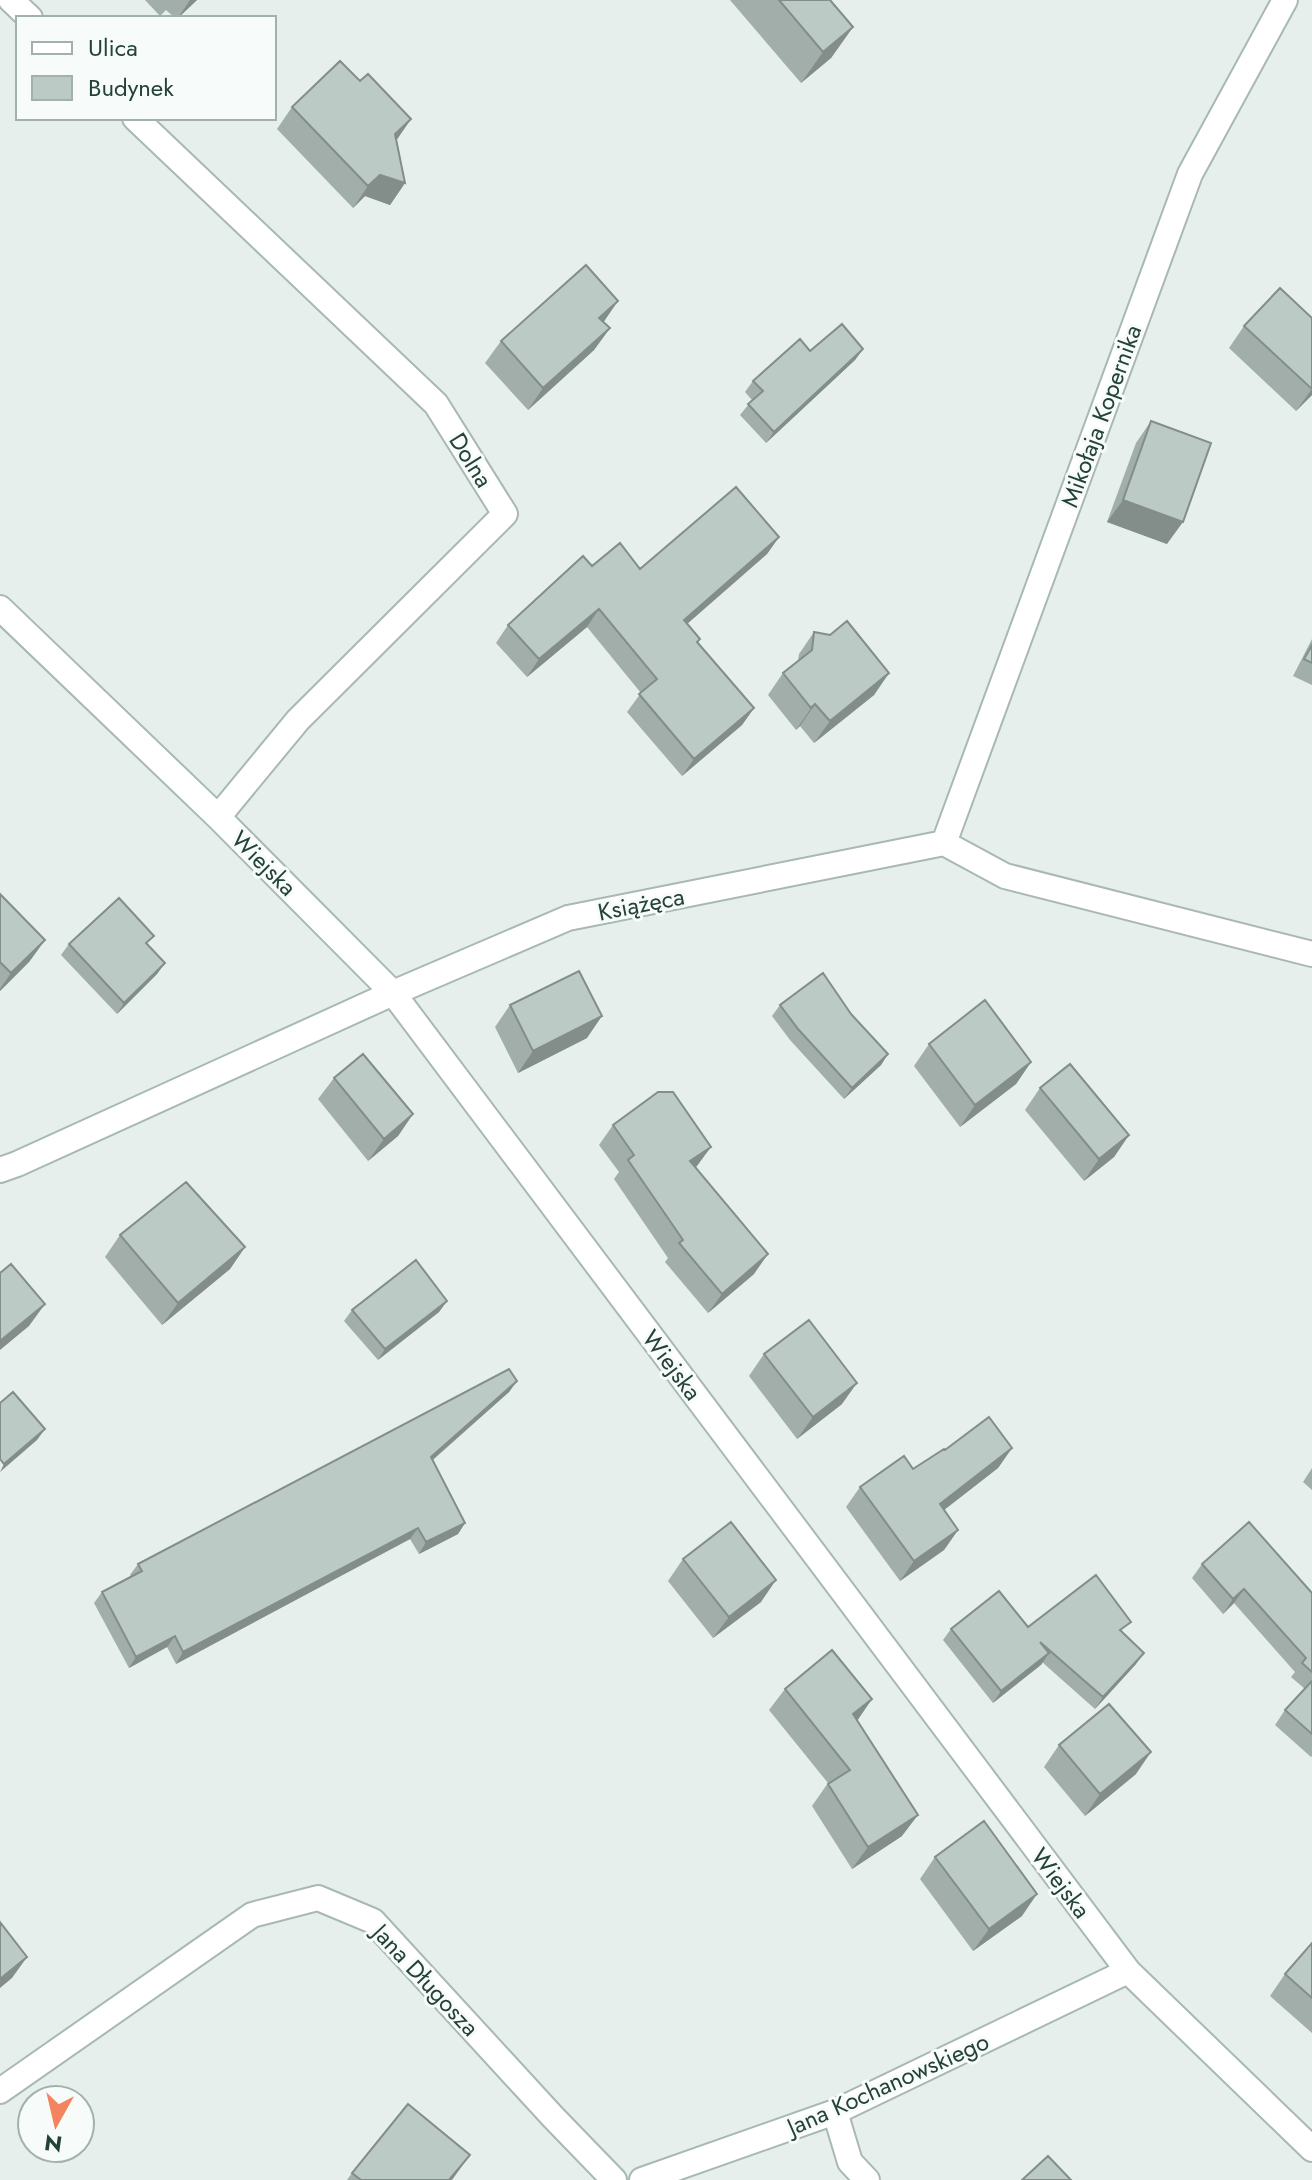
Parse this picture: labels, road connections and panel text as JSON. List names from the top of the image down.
{
  "streets": {
    "street": [
      "Mikołaja Kopernika",
      "Dolna",
      "Wiejska",
      "Książęca",
      "Jana Długosza",
      "Jana Kochanowskiego"
    ]
  },
  "crossings": [
    ["Mikołaja Kopernika", "Książęca"],
    ["Dolna", "Wiejska"],
    ["Wiejska", "Książęca"],
    ["Wiejska", "Jana Kochanowskiego"]
  ],
  "legend": ["Ulica", "Budynek"],
  "north": "bottom"
}
